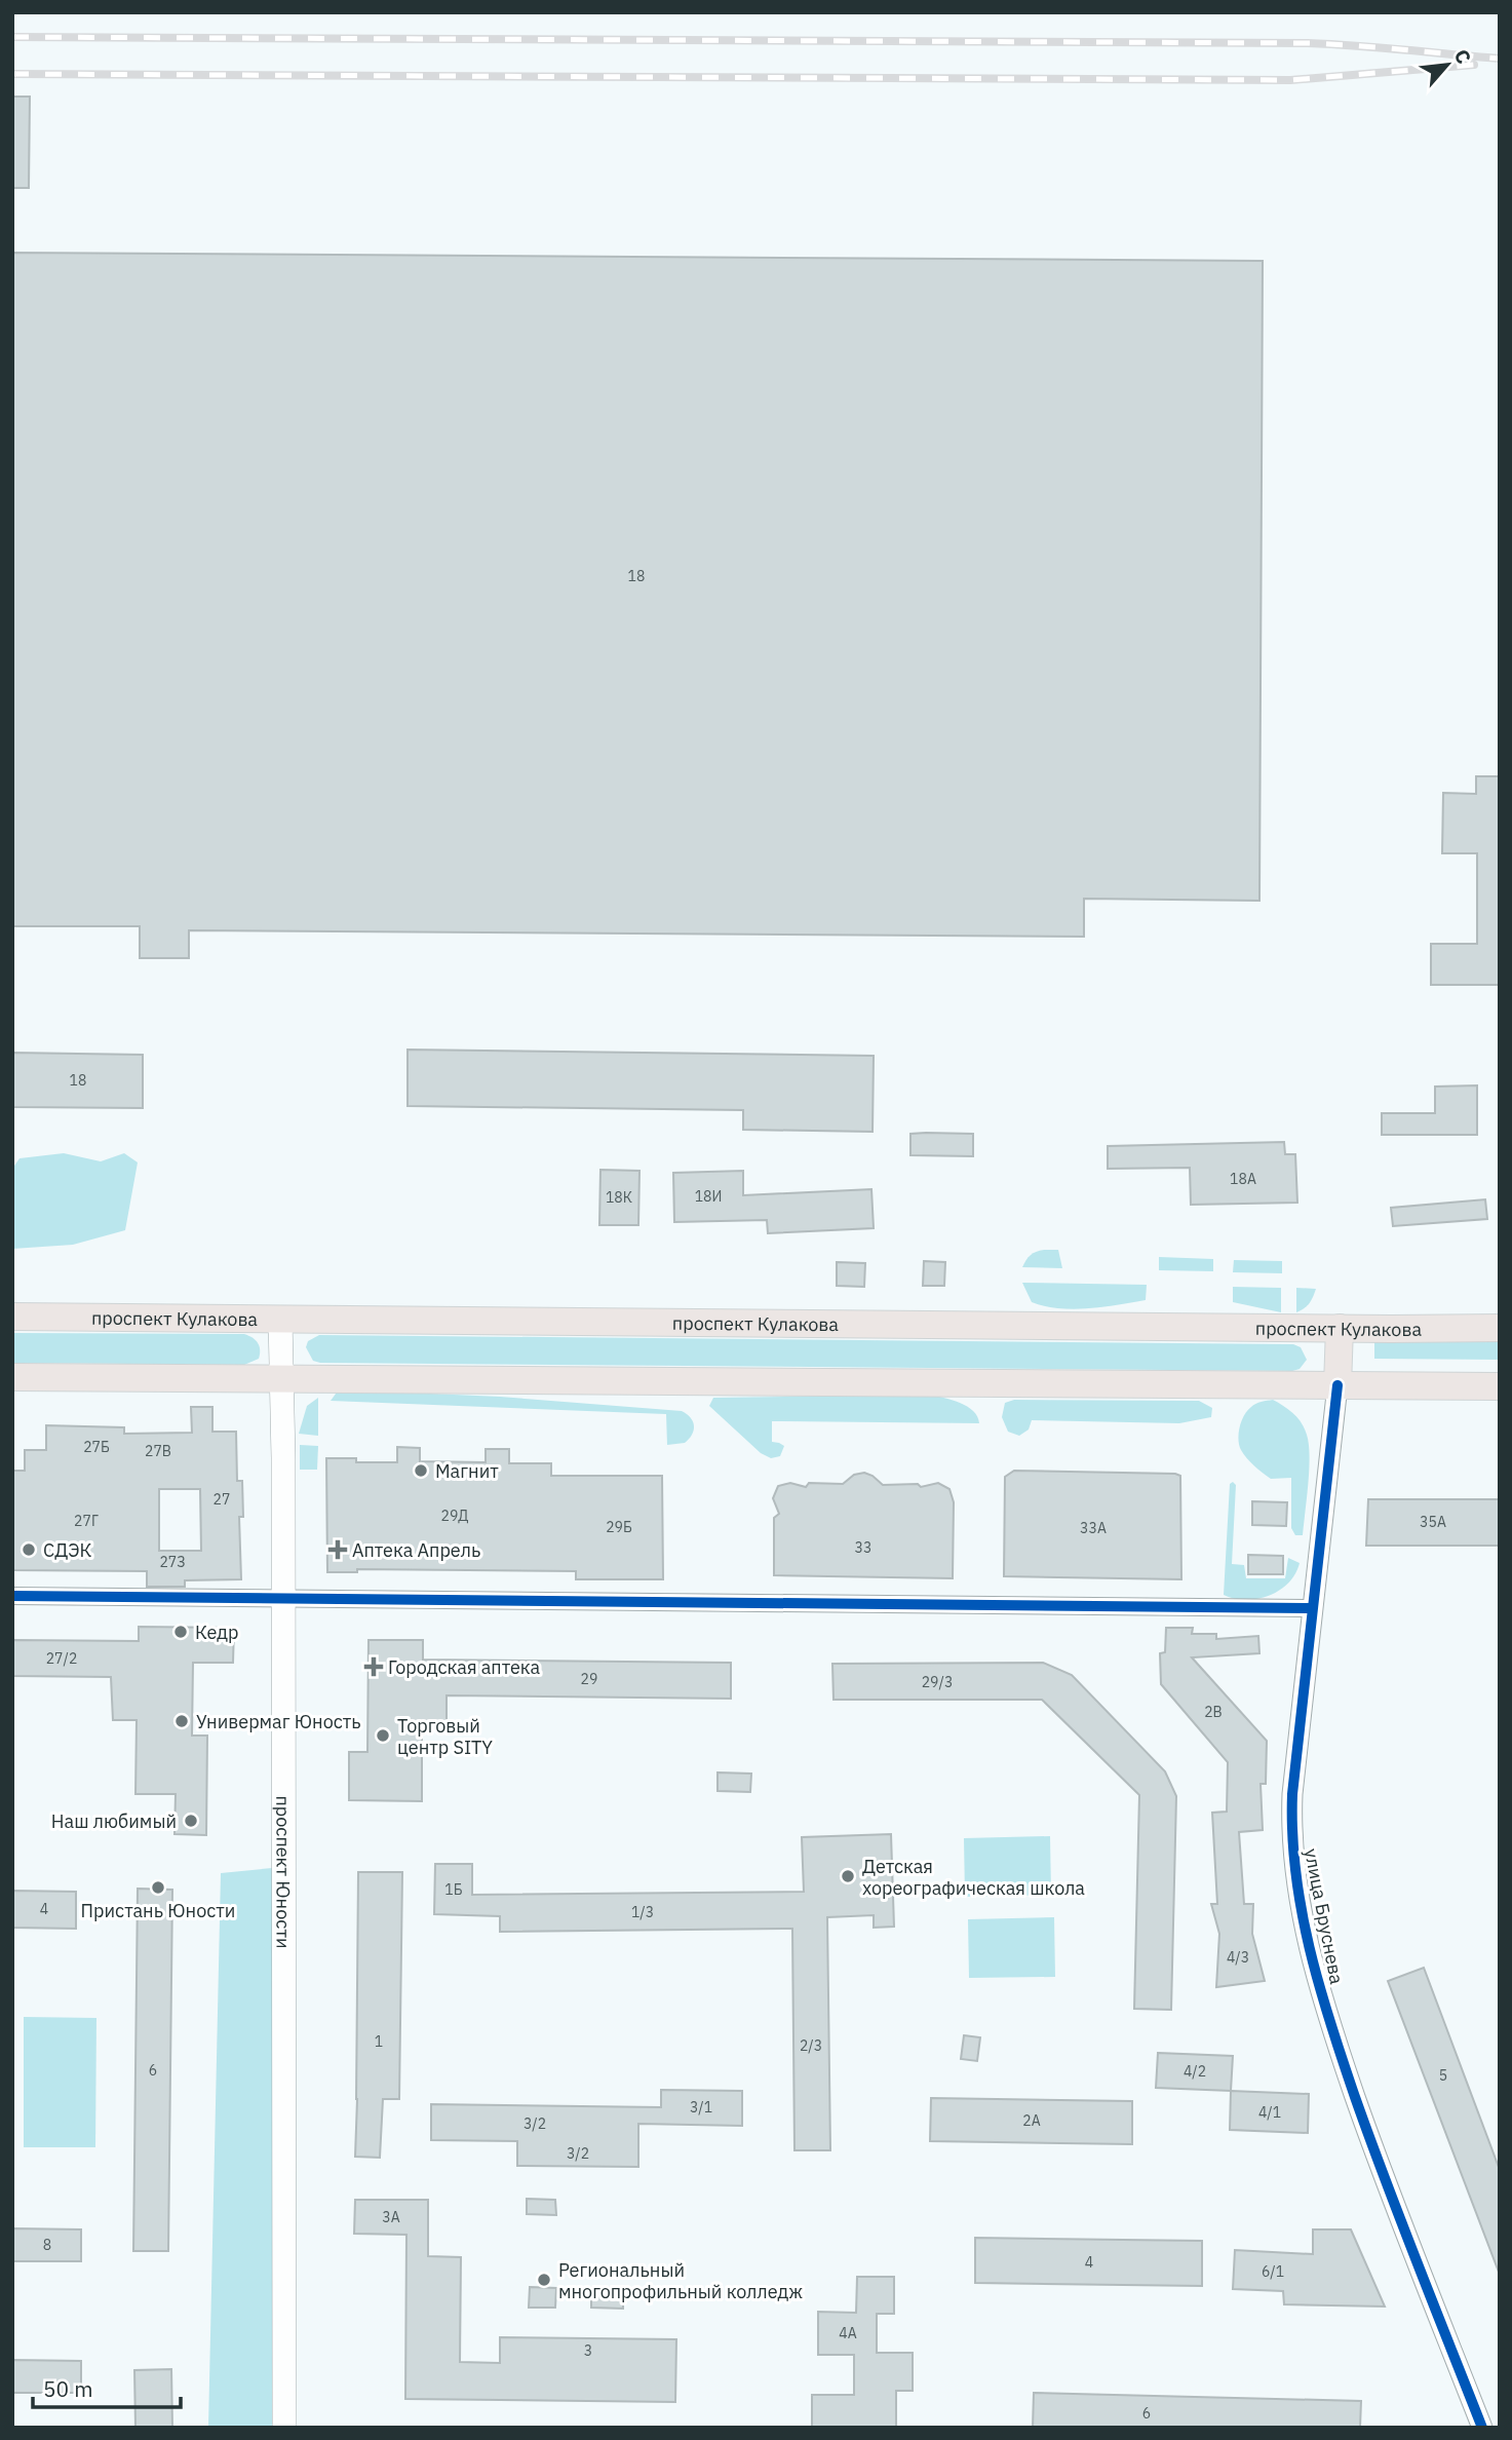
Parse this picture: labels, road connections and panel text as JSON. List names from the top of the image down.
{
  "streets": {
    "main road": ["проспект Кулакова", "проспект Юности"],
    "street": ["улица Бруснева"]
  },
  "crossings": [
    ["проспект Кулакова", "проспект Юности"]
  ],
  "places": {
    "other": [
      "Магнит",
      "СДЭК",
      "Кедр",
      "Универмаг Юность",
      "Торговый центр SITY",
      "Наш любимый",
      "Детская хореографическая школа",
      "Пристань Юности",
      "Региональный многопрофильный колледж"
    ],
    "health": ["Аптека Апрель", "Городская аптека"]
  },
  "house_numbers": [
    "18",
    "18",
    "18А",
    "18И",
    "18К",
    "27Б",
    "27В",
    "27",
    "29Д",
    "27Г",
    "35А",
    "29Б",
    "33А",
    "33",
    "27З",
    "27/2",
    "29",
    "29/3",
    "2В",
    "1Б",
    "4",
    "1/3",
    "4/3",
    "1",
    "2/3",
    "6",
    "4/2",
    "5",
    "3/1",
    "4/1",
    "2А",
    "3/2",
    "3/2",
    "3А",
    "8",
    "4",
    "6/1",
    "4А",
    "3",
    "6"
  ],
  "scale_bar": "50 m",
  "north": "top right"
}
